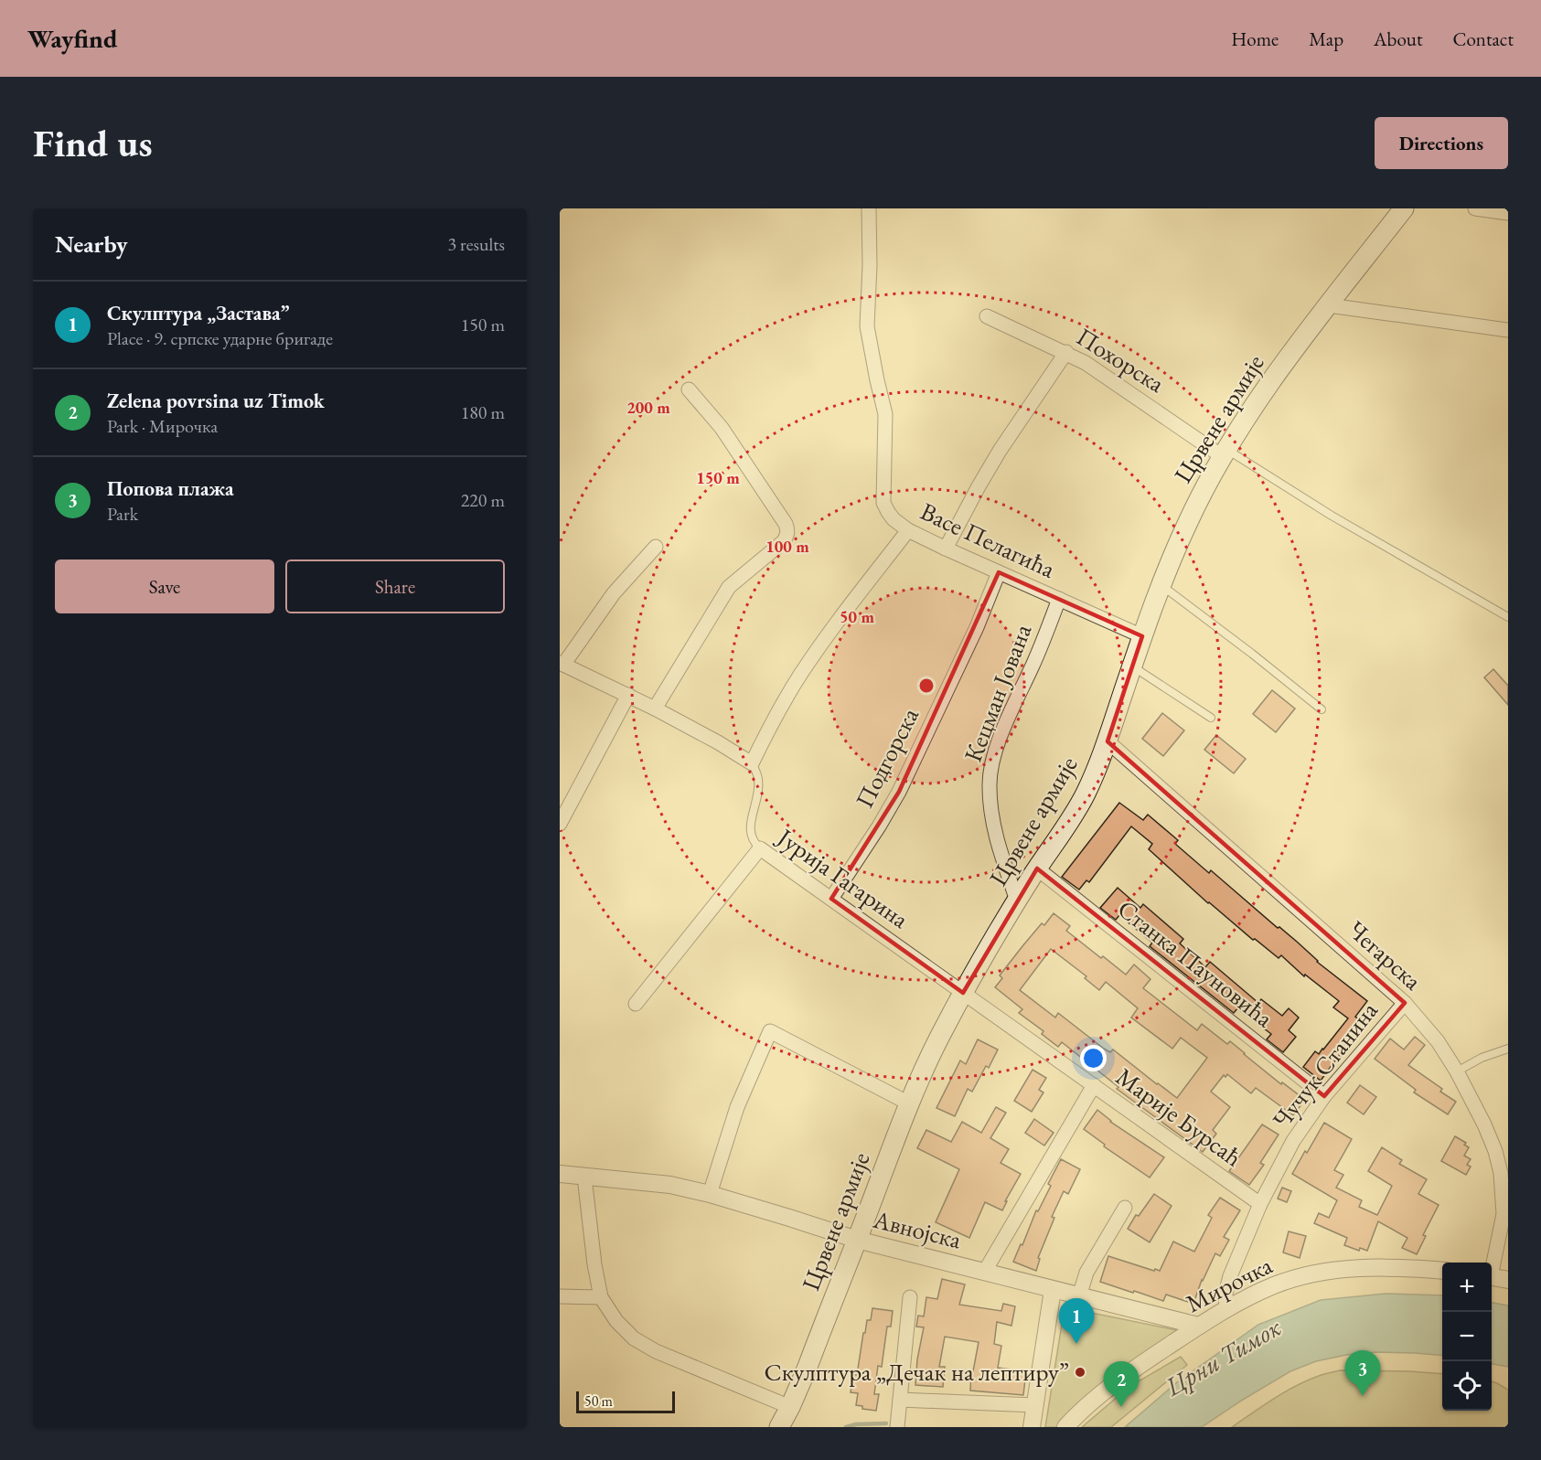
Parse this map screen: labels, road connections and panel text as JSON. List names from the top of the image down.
{
  "streets": {
    "main road": ["Црвене армије"],
    "street": [
      "Похорска",
      "Васе Пелагића",
      "Кецман Јована",
      "Подгорска",
      "Јурија Гагарина",
      "Чегарска",
      "Станка Пауновића",
      "Чучук Станина",
      "Марије Бурсаћ",
      "Авнојска",
      "Мирочка"
    ]
  },
  "crossings": [
    ["Похорска", "Црвене армије"],
    ["Црвене армије", "Васе Пелагића"],
    ["Црвене армије", "Кецман Јована"],
    ["Црвене армије", "Јурија Гагарина"],
    ["Црвене армије", "Чегарска"],
    ["Црвене армије", "Станка Пауновића"],
    ["Црвене армије", "Марије Бурсаћ"],
    ["Црвене армије", "Авнојска"],
    ["Васе Пелагића", "Кецман Јована"],
    ["Васе Пелагића", "Подгорска"],
    ["Подгорска", "Јурија Гагарина"],
    ["Јурија Гагарина", "Марије Бурсаћ"],
    ["Чегарска", "Чучук Станина"],
    ["Станка Пауновића", "Чучук Станина"],
    ["Чучук Станина", "Марије Бурсаћ"],
    ["Чучук Станина", "Мирочка"],
    ["Авнојска", "Мирочка"]
  ],
  "water": ["Црни Тимок"],
  "places": ["Скулптура „Дечак на лептиру”"],
  "scale_bar": "50 m",
  "page": {
    "header": "Wayfind",
    "nav": [
      "Home",
      "Map",
      "About",
      "Contact"
    ],
    "buttons": [
      "Directions",
      ["Save", "Share"]
    ],
    "title": "Find us",
    "heading": ["Nearby", "3 results"],
    "list": [
      {
        "mark": "1",
        "name": "Скулптура „Застава”",
        "note": "Place · 9. српске ударне бригаде",
        "value": "150 m"
      },
      {
        "mark": "2",
        "name": "Zelena povrsina uz Timok",
        "note": "Park · Мирочка",
        "value": "180 m"
      },
      {
        "mark": "3",
        "name": "Попова плажа",
        "note": "Park",
        "value": "220 m"
      }
    ],
    "map_buttons": ["+", "−"],
    "pins": ["1", "3", "2"],
    "scale": "50 m"
  },
  "rings": [
    "200 m",
    "150 m",
    "100 m",
    "50 m"
  ]
}
